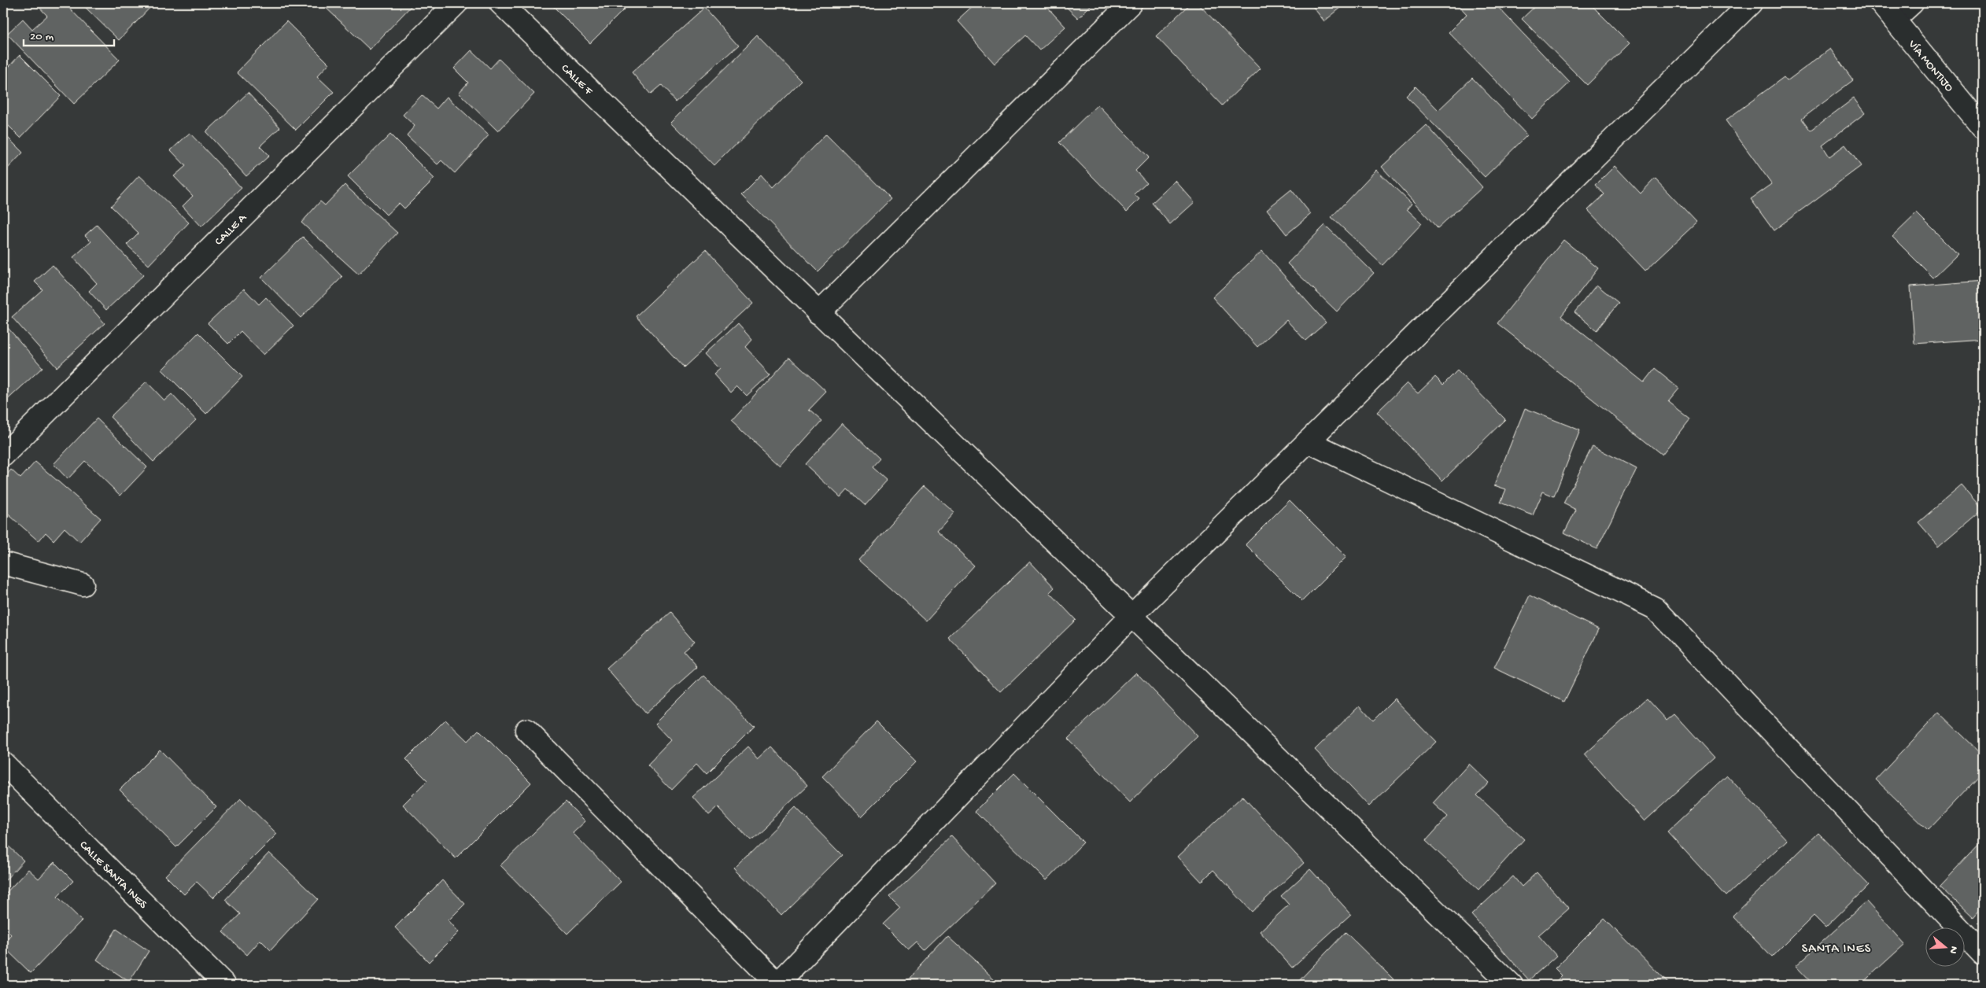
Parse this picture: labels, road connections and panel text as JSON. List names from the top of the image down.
{
  "streets": {
    "street": [
      "VÍA MONTIJO",
      "CALLE F",
      "CALLE A",
      "CALLE SANTA INES"
    ]
  },
  "districts": ["SANTA INES"],
  "scale_bar": "20 m",
  "north": "right"
}
